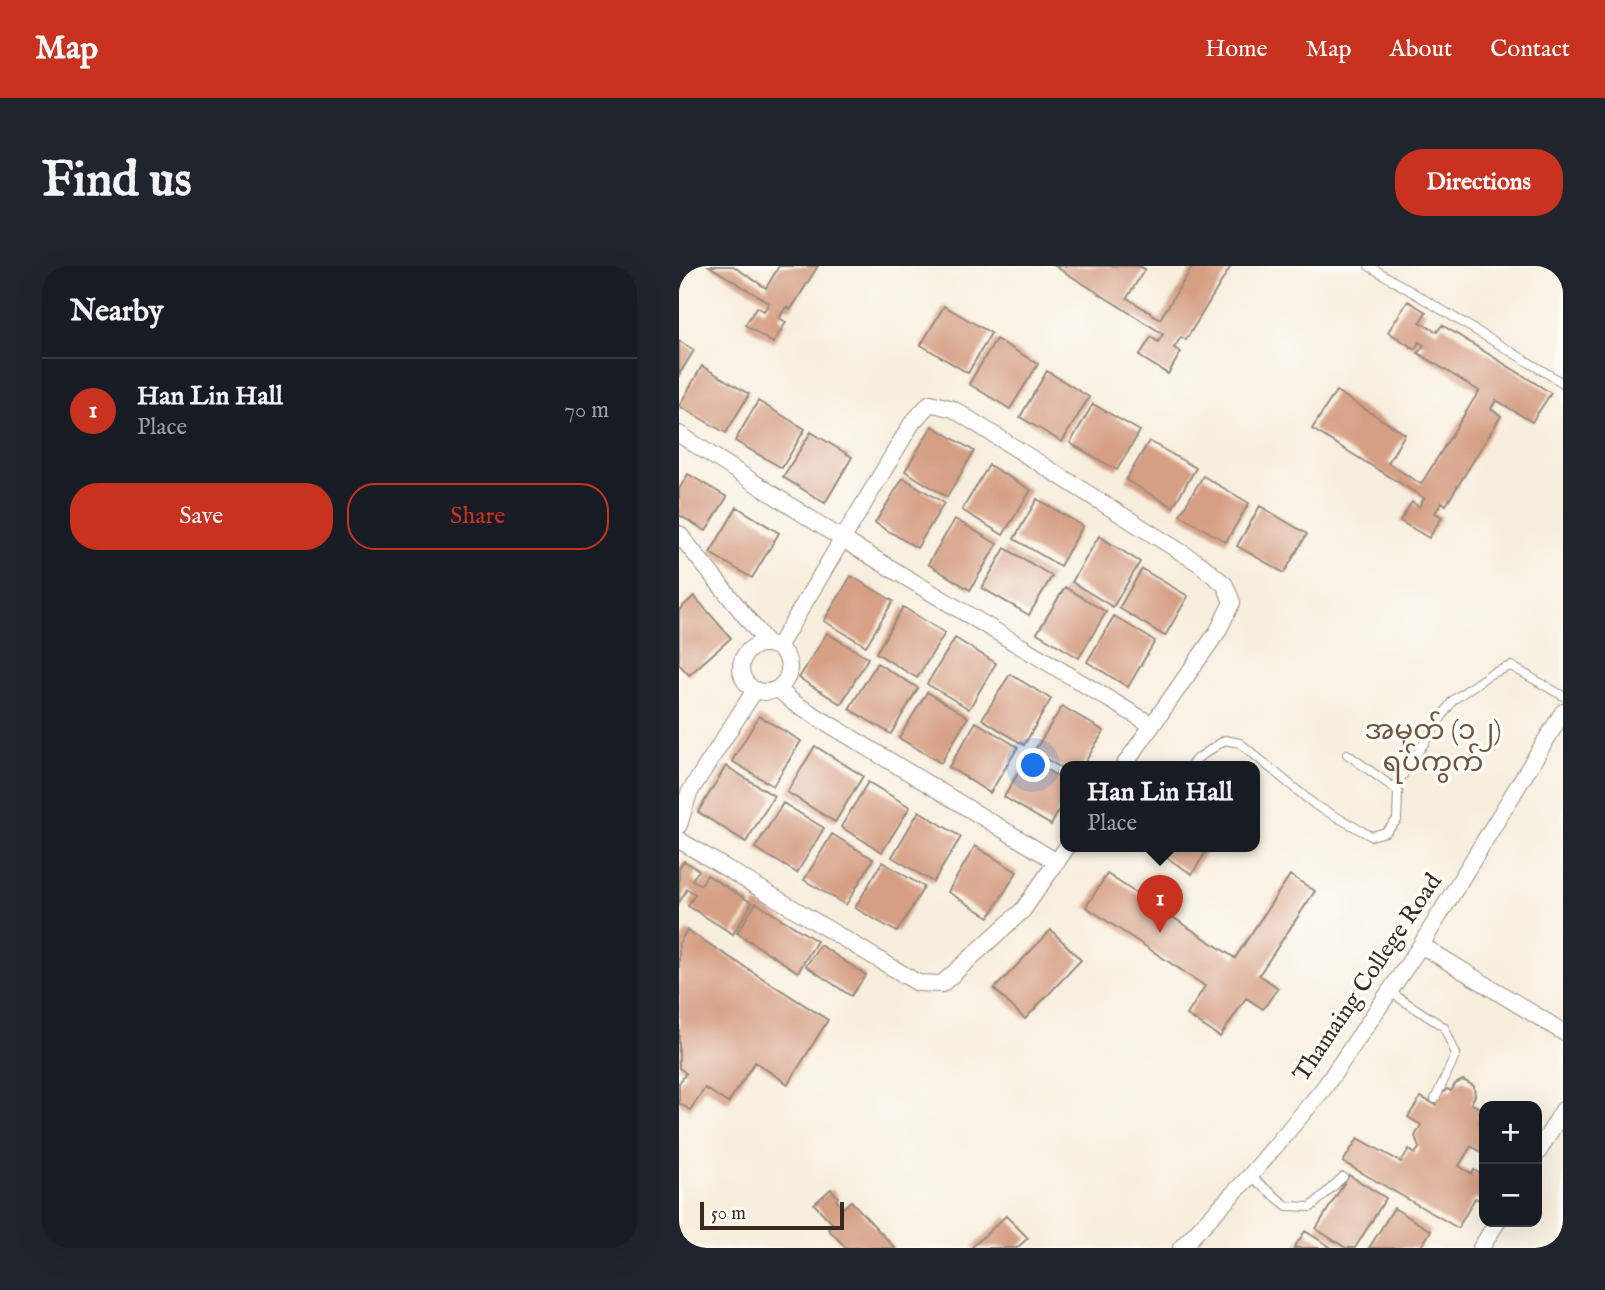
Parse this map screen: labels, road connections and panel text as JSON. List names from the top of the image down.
{
  "streets": {
    "street": ["Thamaing College Road"]
  },
  "districts": ["အမှတ် (၁၂) ရပ်ကွက်"],
  "scale_bar": "50 m",
  "page": {
    "header": "Map",
    "nav": [
      "Home",
      "Map",
      "About",
      "Contact"
    ],
    "buttons": [
      "Directions",
      ["Save", "Share"]
    ],
    "title": "Find us",
    "heading": "Nearby",
    "list": [
      {
        "mark": "1",
        "name": "Han Lin Hall",
        "note": "Place",
        "value": "70 m"
      }
    ],
    "popup": ["Han Lin Hall", "Place"],
    "pins": "1",
    "map_buttons": ["+", "−"],
    "scale": "50 m"
  }
}
